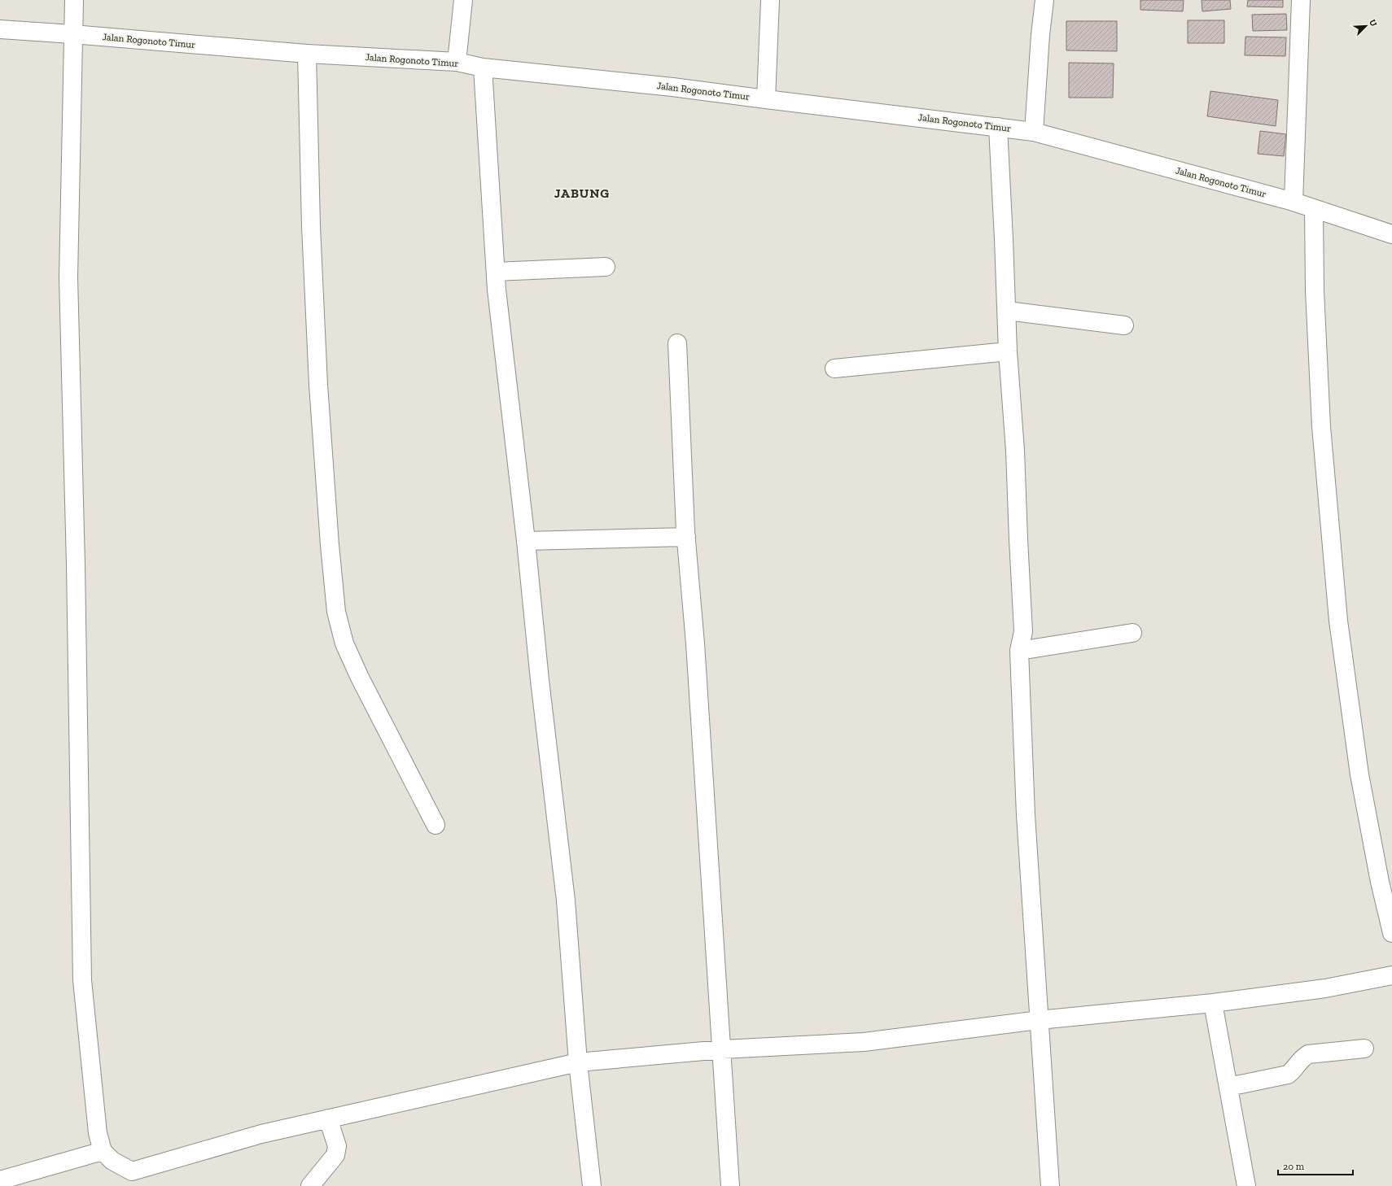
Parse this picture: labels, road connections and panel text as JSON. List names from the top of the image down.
{
  "streets": {
    "street": ["Jalan Rogonoto Timur"]
  },
  "districts": ["JABUNG"],
  "scale_bar": "20 m",
  "north": "top right"
}
